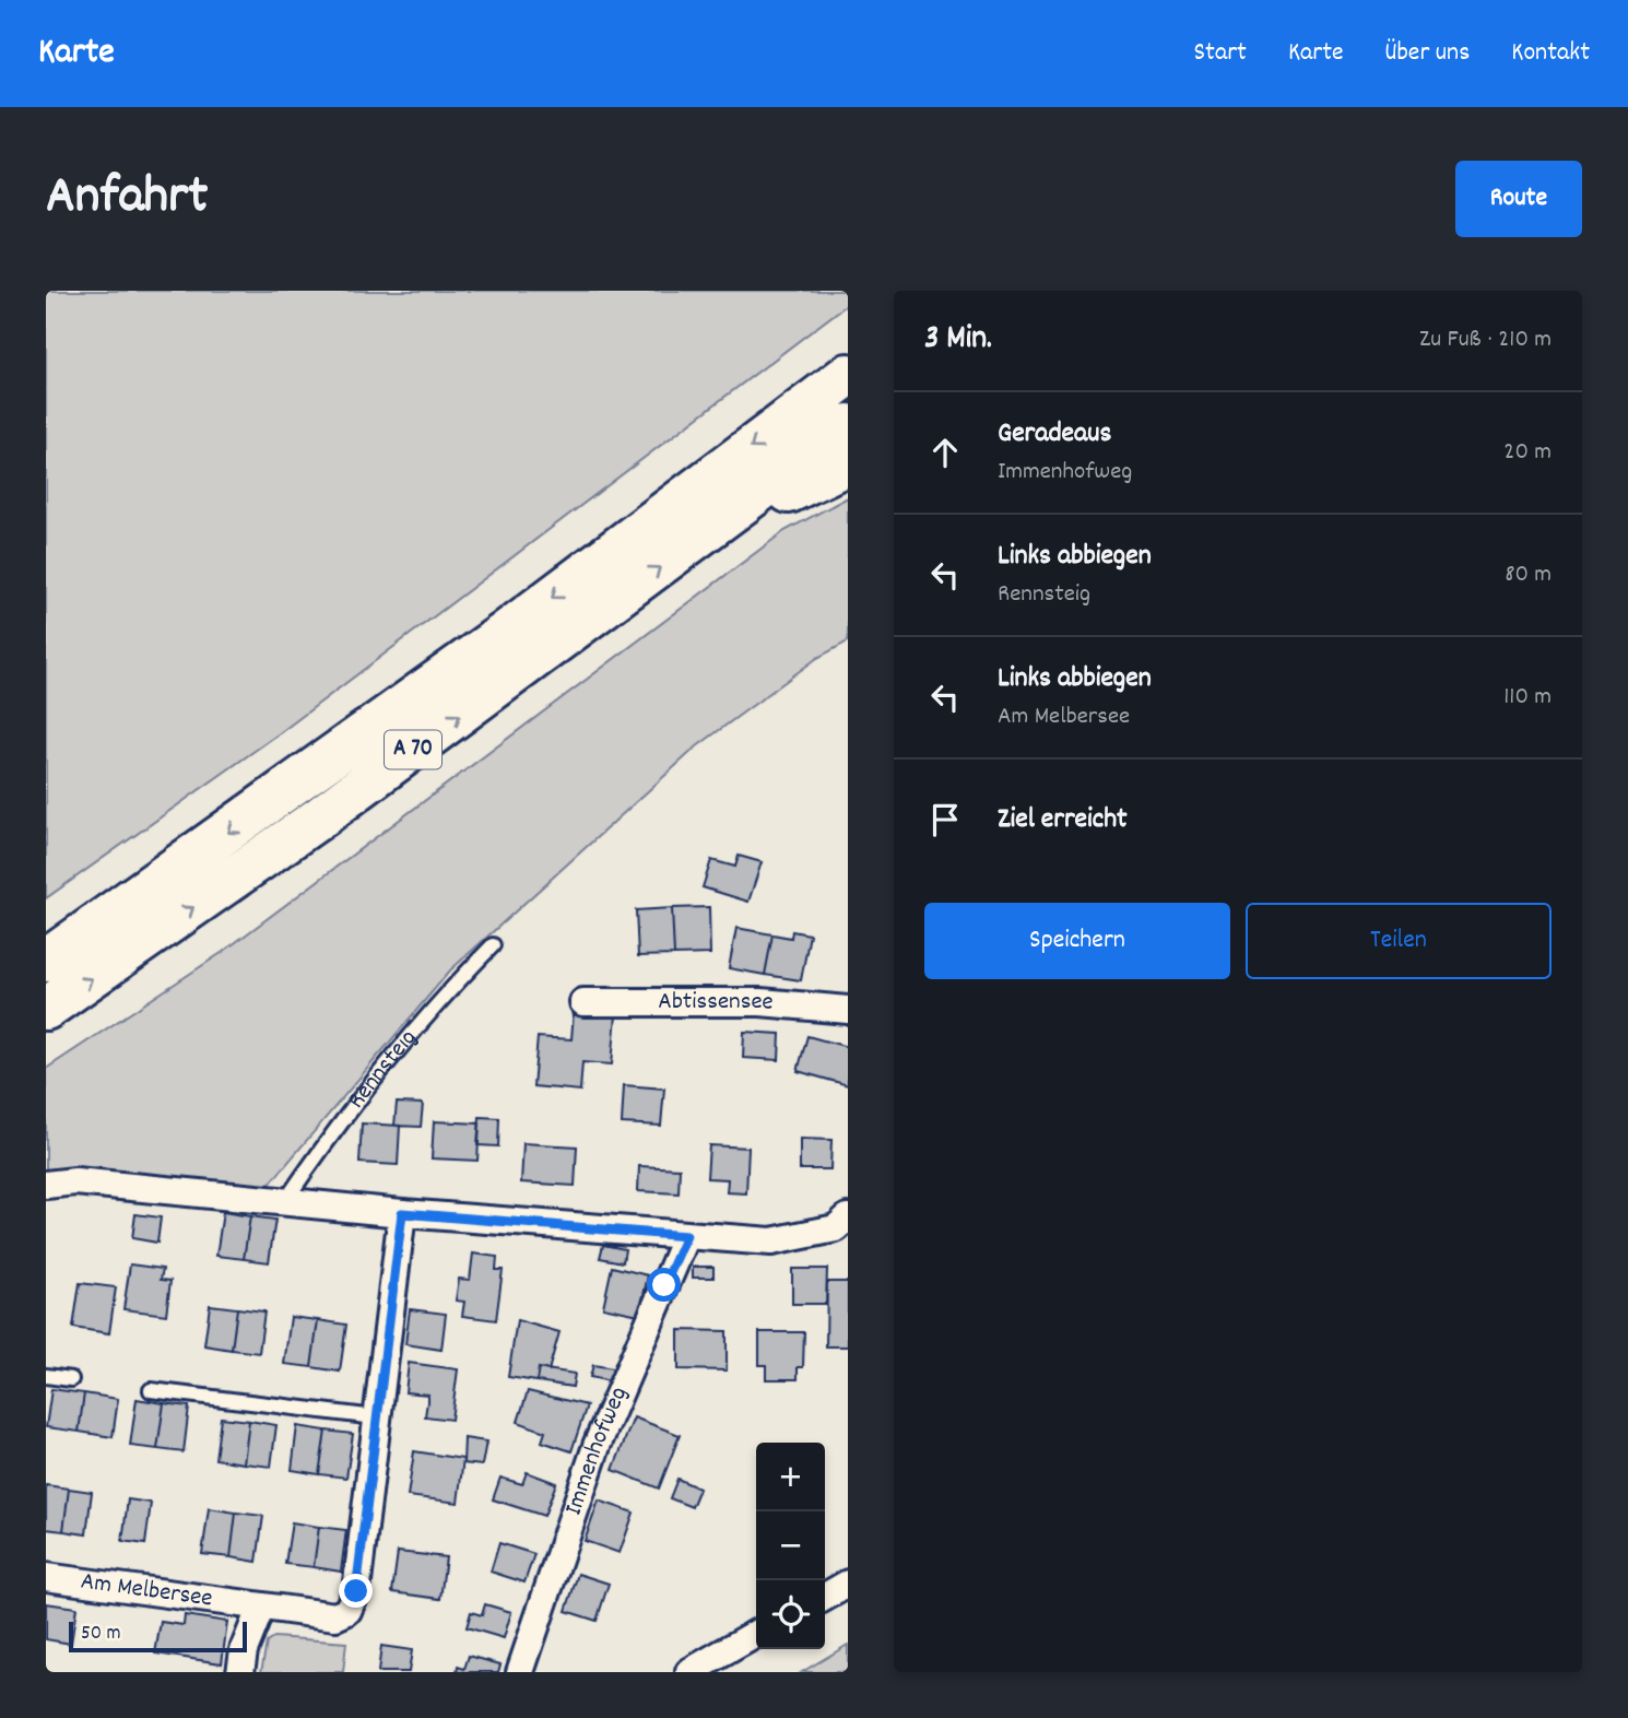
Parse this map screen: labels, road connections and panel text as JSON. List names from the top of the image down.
{
  "streets": {
    "highway": ["A 70"],
    "street": ["Abtissensee", "Immenhofweg", "Am Melbersee"],
    "lane": ["Rennsteig"]
  },
  "scale_bar": "50 m",
  "page": {
    "header": "Karte",
    "nav": [
      "Start",
      "Karte",
      "Über uns",
      "Kontakt"
    ],
    "title": "Anfahrt",
    "buttons": [
      "Route",
      ["Speichern", "Teilen"]
    ],
    "heading": ["3 Min.", "Zu Fuß · 210 m"],
    "list": [
      ["Geradeaus", "Immenhofweg", "20 m"],
      ["Links abbiegen", "Rennsteig", "80 m"],
      ["Links abbiegen", "Am Melbersee", "110 m"],
      "Ziel erreicht"
    ],
    "map_buttons": ["+", "−"],
    "scale": "50 m"
  }
}
